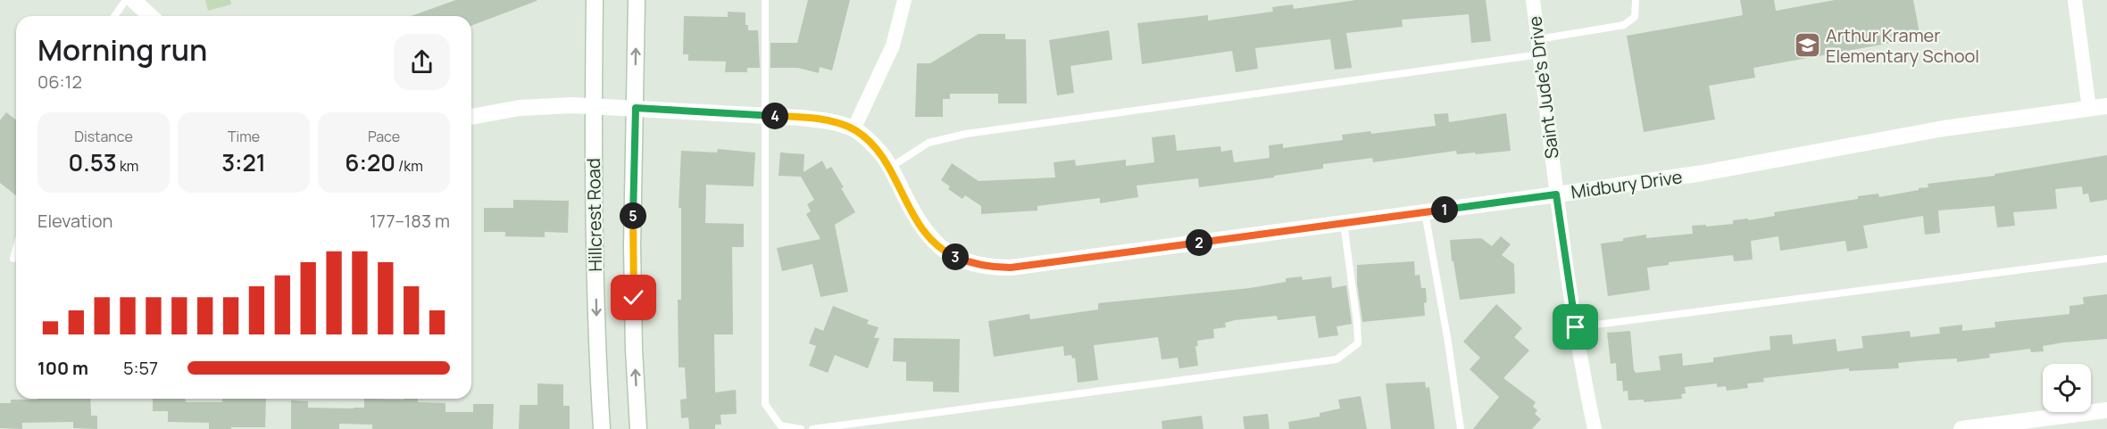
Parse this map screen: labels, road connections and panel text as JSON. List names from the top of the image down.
{
  "streets": {
    "street": ["Saint Jude's Drive", "Midbury Drive", "Hillcrest Road"]
  },
  "crossings": [
    ["Saint Jude's Drive", "Midbury Drive"],
    ["Midbury Drive", "Hillcrest Road"]
  ],
  "places": {
    "school or university": ["Arthur Kramer Elementary School"]
  },
  "page": {
    "heading": ["Morning run", "06:12"],
    "pins": [
      "4",
      "1",
      "5",
      "2",
      "3"
    ],
    "stats": [
      ["Distance", "0.53 km"],
      ["Time", "3:21"],
      ["Pace", "6:20 /km"]
    ],
    "chart": ["Elevation", "177–183 m"],
    "list": [
      {
        "name": "100 m",
        "note": "5:57"
      }
    ]
  }
}
